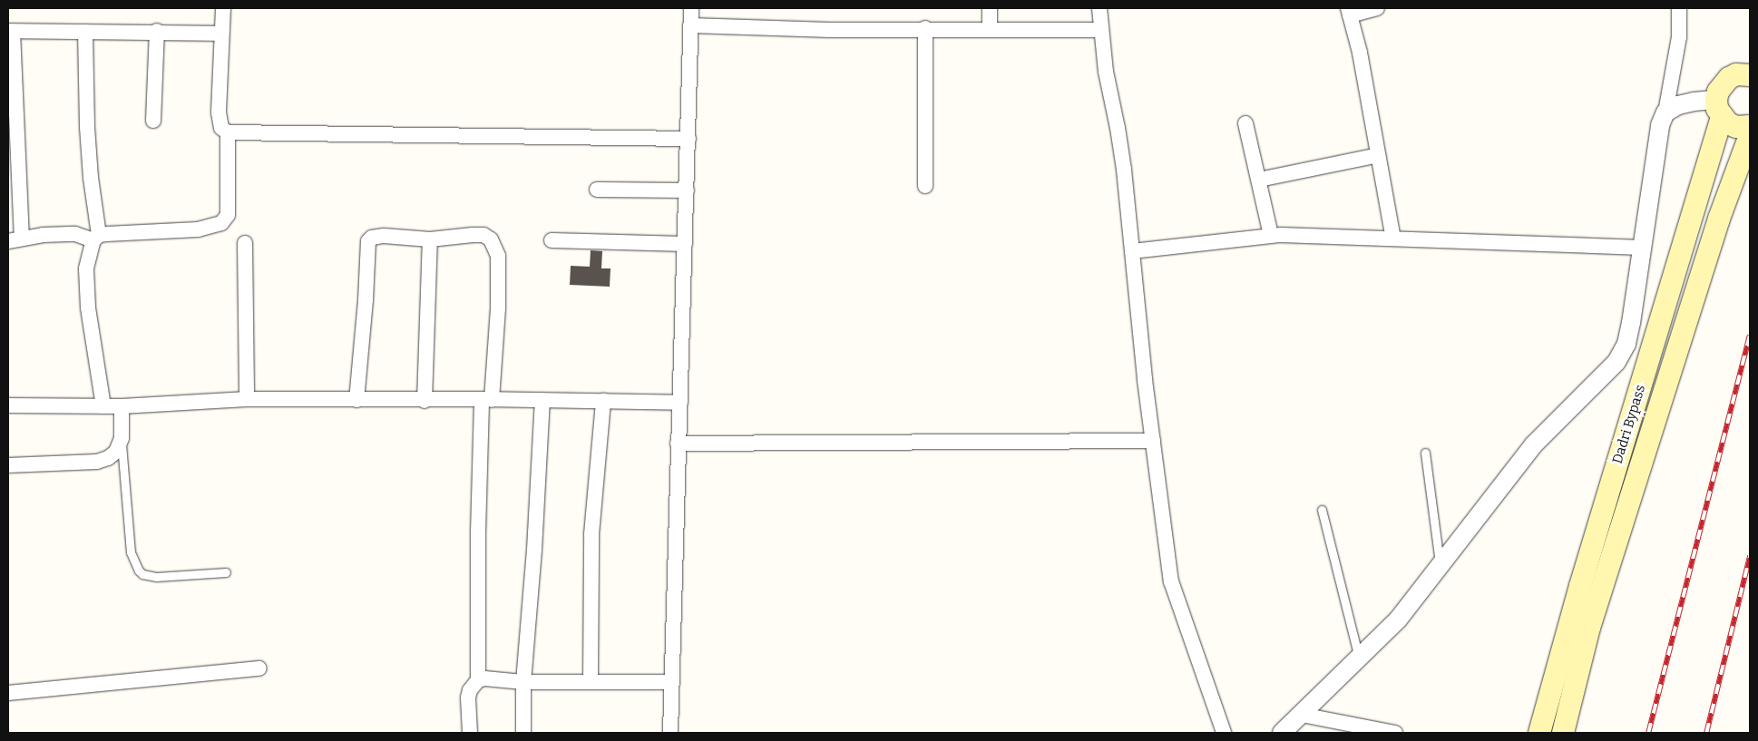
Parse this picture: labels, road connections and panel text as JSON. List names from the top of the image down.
{
  "streets": {
    "main road": ["Dadri Bypass"]
  }
}
